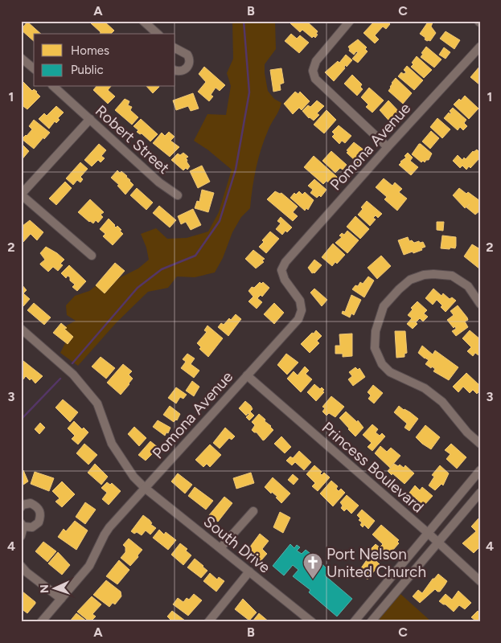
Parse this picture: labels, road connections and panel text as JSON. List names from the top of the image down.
{
  "streets": {
    "street": [
      "Robert Street",
      "Pomona Avenue",
      "Princess Boulevard",
      "South Drive"
    ]
  },
  "crossings": [
    ["Pomona Avenue", "Princess Boulevard"],
    ["Pomona Avenue", "South Drive"]
  ],
  "places": {
    "church": ["Port Nelson United Church"]
  },
  "legend": ["Homes", "Public"],
  "north": "left",
  "grid": {
    "columns": ["A", "B", "C"],
    "rows": [
      "1",
      "2",
      "3",
      "4"
    ]
  }
}
